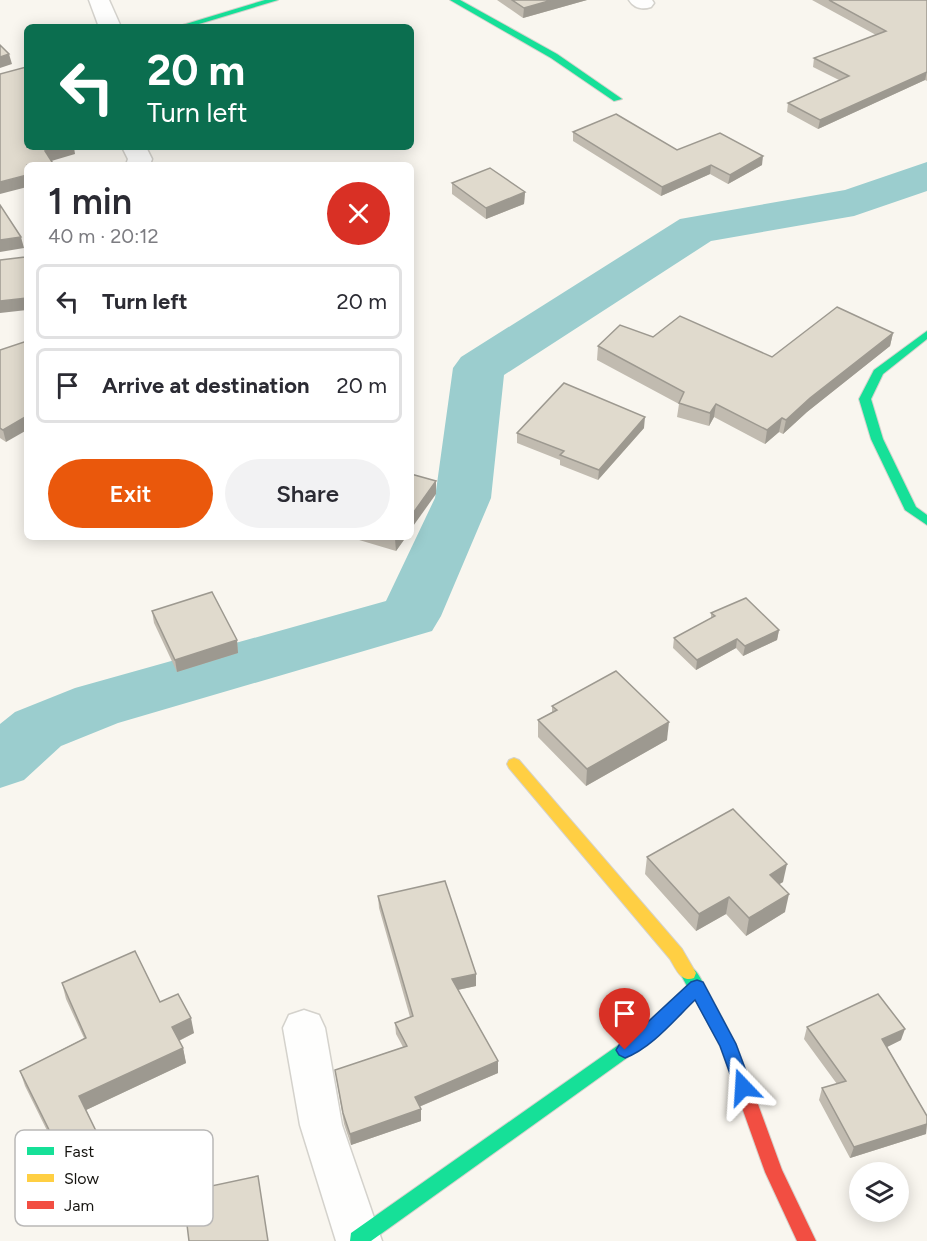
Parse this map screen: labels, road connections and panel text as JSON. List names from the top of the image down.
{
  "legend": ["Fast", "Slow", "Jam"],
  "page": {
    "turn": ["20 m", "Turn left"],
    "heading": ["1 min", "40 m · 20:12"],
    "list": [
      {
        "name": "Turn left",
        "value": "20 m"
      },
      {
        "name": "Arrive at destination",
        "value": "20 m"
      }
    ],
    "buttons": ["Exit", "Share"]
  }
}
